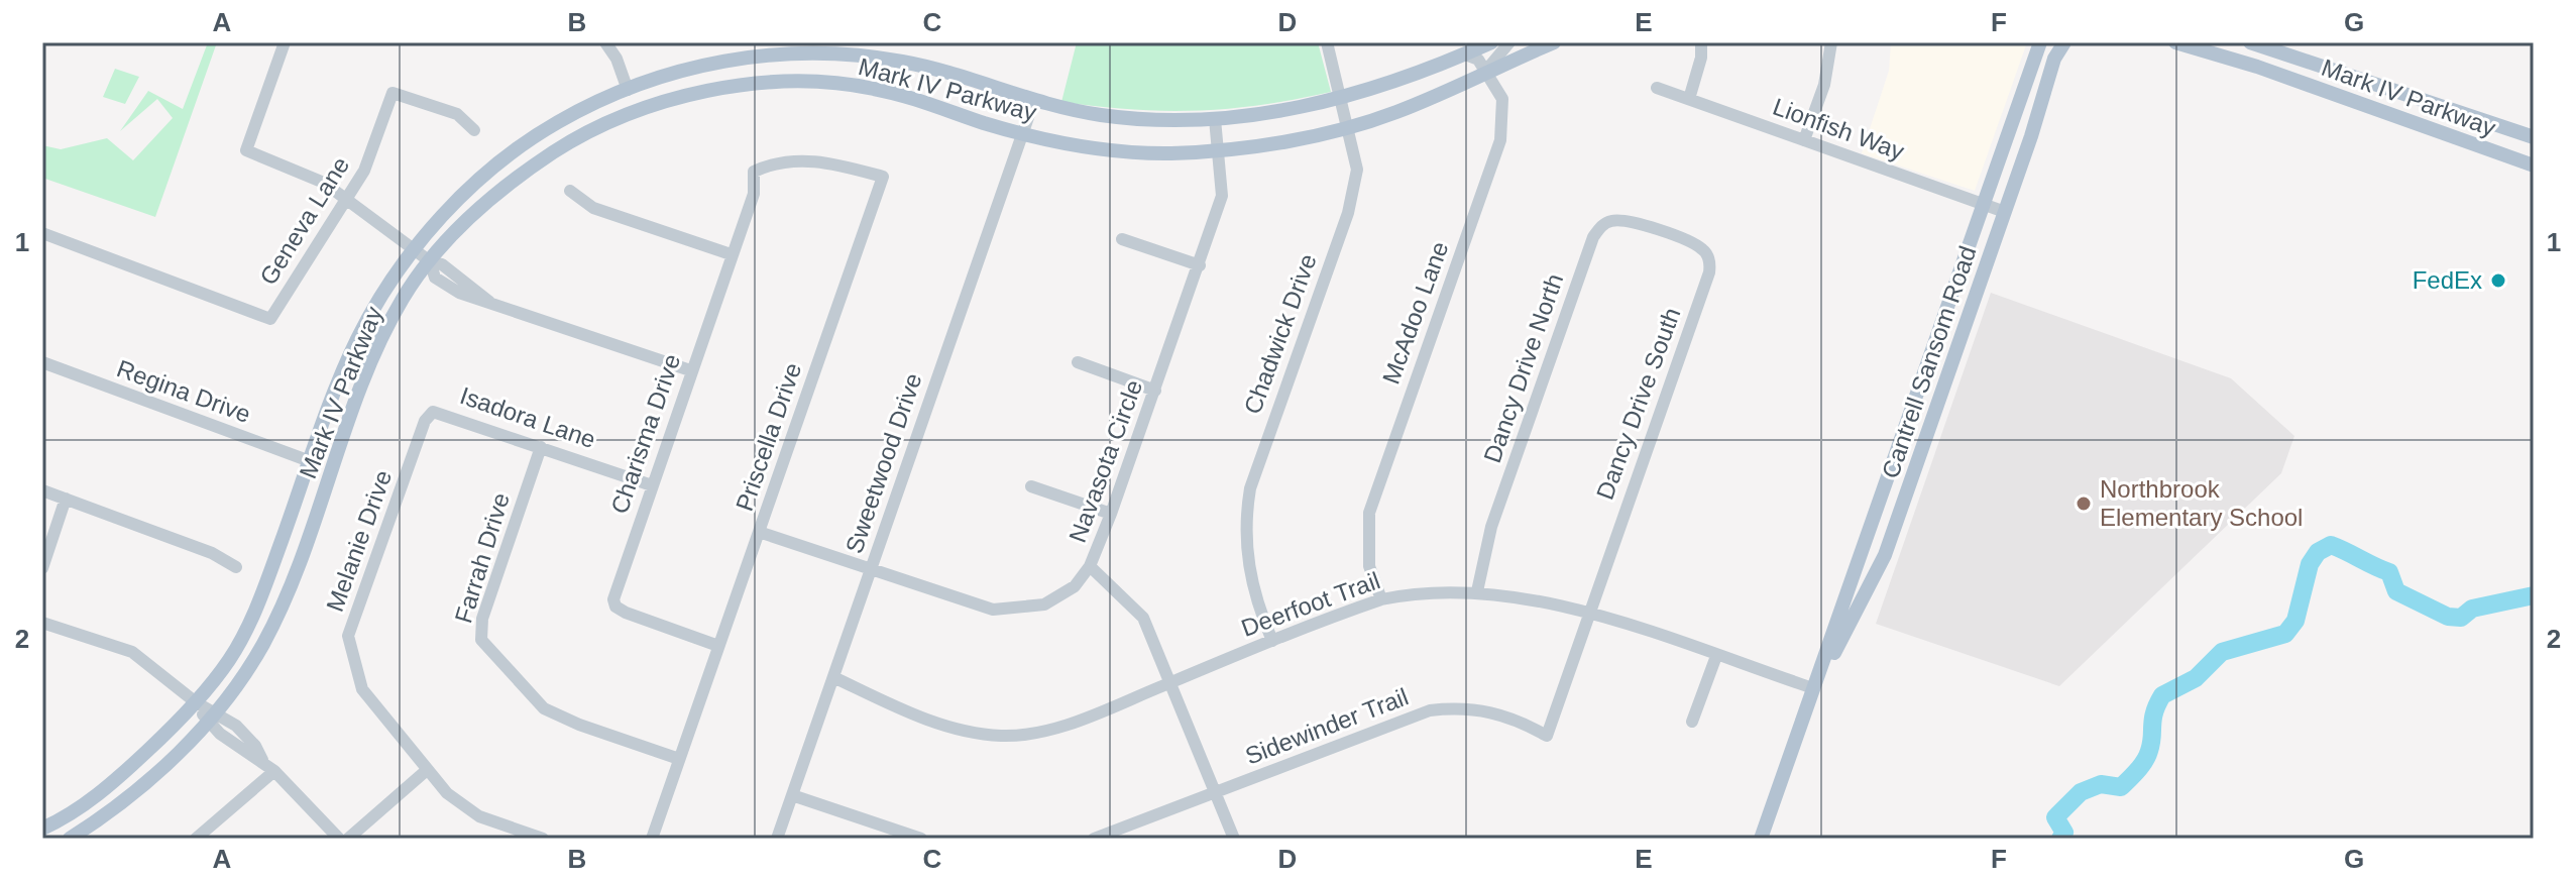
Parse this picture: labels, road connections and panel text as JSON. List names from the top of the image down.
{
  "streets": {
    "main road": ["Mark IV Parkway", "Cantrell Sansom Road"],
    "street": [
      "Lionfish Way",
      "Geneva Lane",
      "McAdoo Lane",
      "Chadwick Drive",
      "Dancy Drive North",
      "Regina Drive",
      "Dancy Drive South",
      "Isadora Lane",
      "Charisma Drive",
      "Priscella Drive",
      "Navasota Circle",
      "Sweetwood Drive",
      "Melanie Drive",
      "Farrah Drive",
      "Deerfoot Trail",
      "Sidewinder Trail"
    ]
  },
  "crossings": [
    ["Mark IV Parkway", "McAdoo Lane"],
    ["Mark IV Parkway", "Chadwick Drive"],
    ["Mark IV Parkway", "Regina Drive"],
    ["Mark IV Parkway", "Navasota Circle"],
    ["Mark IV Parkway", "Sweetwood Drive"],
    ["Lionfish Way", "Cantrell Sansom Road"],
    ["McAdoo Lane", "Deerfoot Trail"],
    ["Chadwick Drive", "Deerfoot Trail"],
    ["Cantrell Sansom Road", "Deerfoot Trail"],
    ["Dancy Drive North", "Dancy Drive South"],
    ["Dancy Drive North", "Deerfoot Trail"],
    ["Dancy Drive South", "Deerfoot Trail"],
    ["Dancy Drive South", "Sidewinder Trail"],
    ["Isadora Lane", "Charisma Drive"],
    ["Isadora Lane", "Melanie Drive"],
    ["Isadora Lane", "Farrah Drive"],
    ["Charisma Drive", "Priscella Drive"],
    ["Priscella Drive", "Navasota Circle"],
    ["Priscella Drive", "Farrah Drive"],
    ["Navasota Circle", "Sweetwood Drive"],
    ["Sweetwood Drive", "Deerfoot Trail"],
    ["Deerfoot Trail", "Sidewinder Trail"]
  ],
  "places": ["FedEx", "Northbrook Elementary School"],
  "grid": {
    "columns": [
      "A",
      "B",
      "C",
      "D",
      "E",
      "F",
      "G"
    ],
    "rows": ["1", "2"]
  }
}
